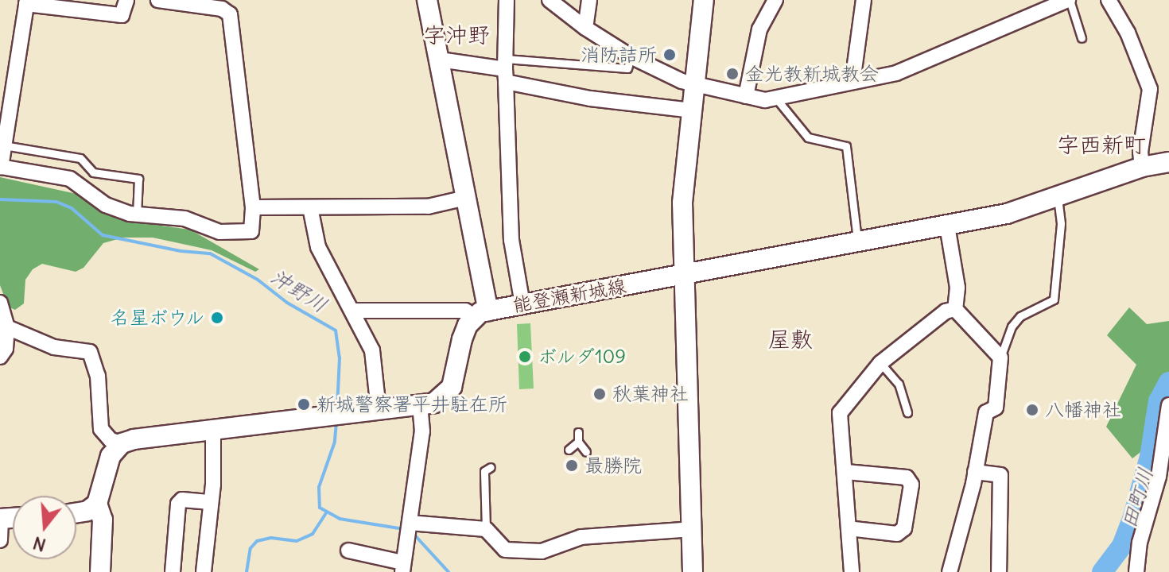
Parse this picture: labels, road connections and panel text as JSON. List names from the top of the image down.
{
  "streets": {
    "main road": ["能登瀬新城線"]
  },
  "districts": ["字沖野", "字西新町", "屋敷"],
  "water": ["沖野川", "田町川"],
  "places": [
    "消防詰所",
    "金光教新城教会",
    "名星ボウル",
    "ボルダ109",
    "秋葉神社",
    "新城警察署平井駐在所",
    "八幡神社",
    "最勝院"
  ],
  "north": "bottom"
}
